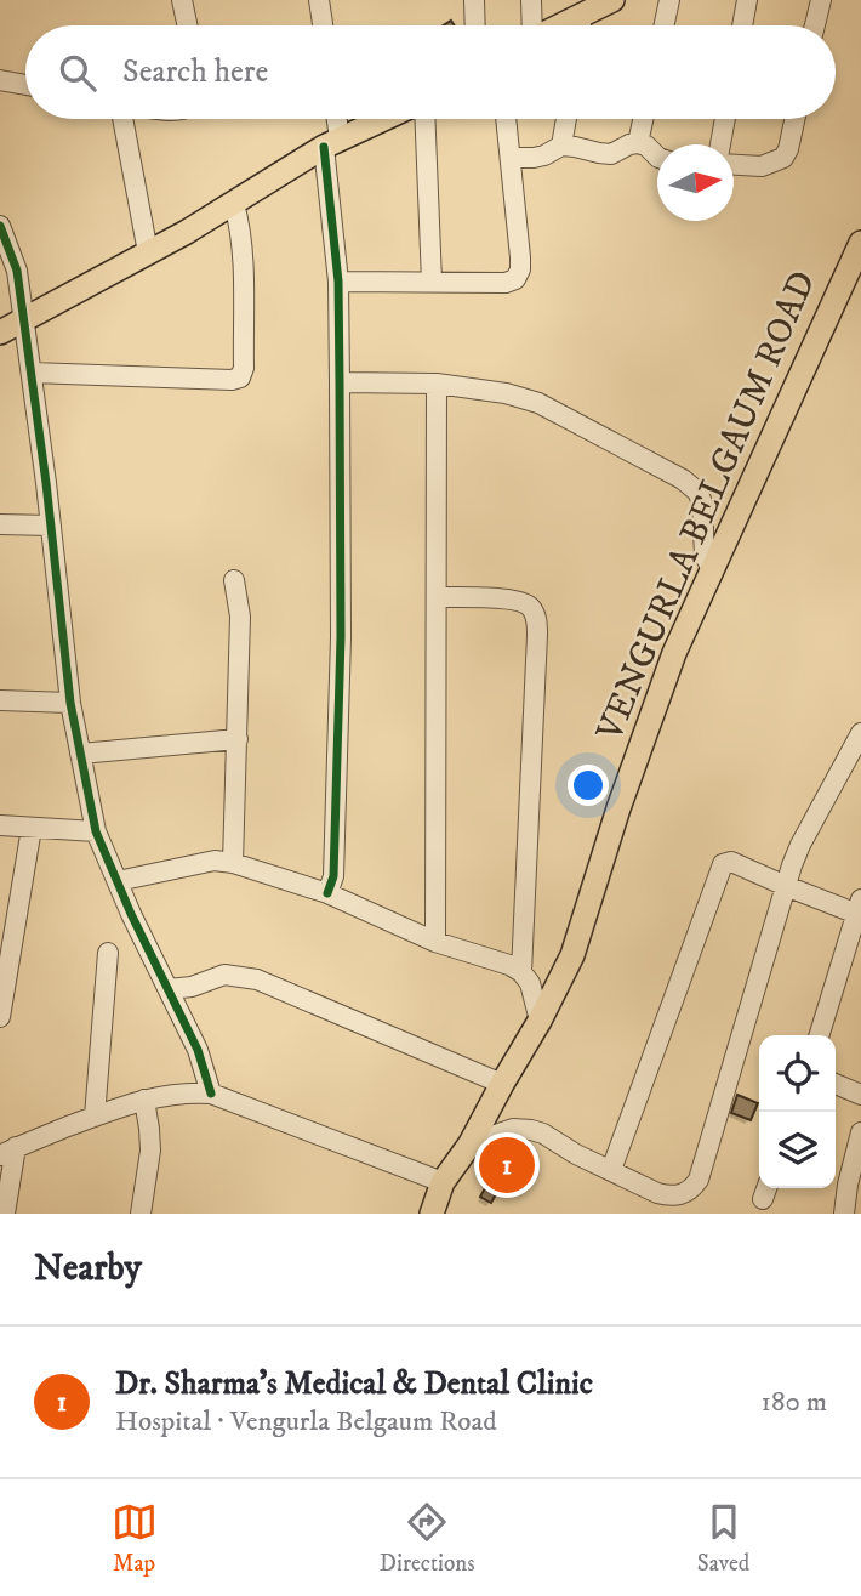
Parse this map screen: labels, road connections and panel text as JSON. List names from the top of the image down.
{
  "streets": {
    "main road": ["VENGURLA BELGAUM ROAD"]
  },
  "north": "right",
  "page": {
    "search": "Search here",
    "pins": "1",
    "heading": "Nearby",
    "list": [
      {
        "mark": "1",
        "name": "Dr. Sharma's Medical & Dental Clinic",
        "note": "Hospital · Vengurla Belgaum Road",
        "value": "180 m"
      }
    ],
    "nav": ["Map", "Directions", "Saved"]
  }
}
